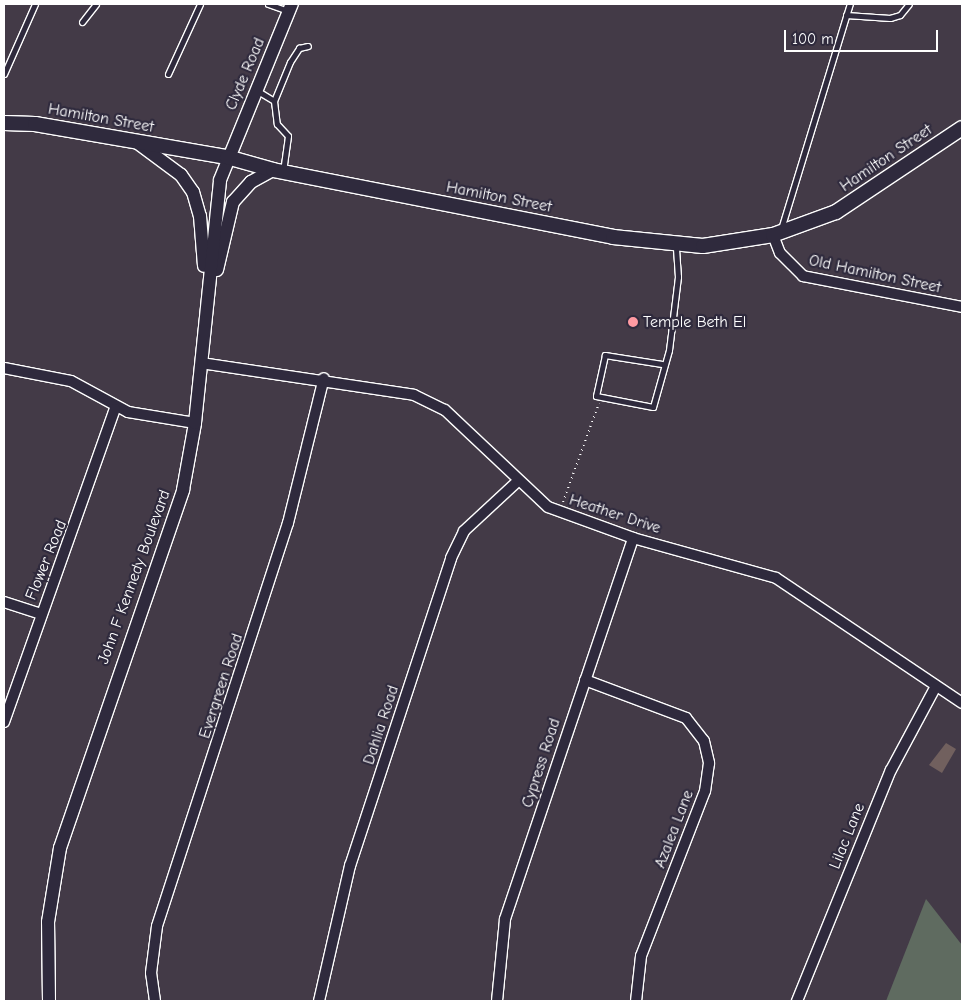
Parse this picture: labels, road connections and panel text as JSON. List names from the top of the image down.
{
  "streets": {
    "main road": ["Hamilton Street"],
    "street": [
      "Clyde Road",
      "Old Hamilton Street",
      "Heather Drive",
      "Flower Road",
      "John F Kennedy Boulevard",
      "Evergreen Road",
      "Dahlia Road",
      "Cypress Road",
      "Azalea Lane",
      "Lilac Lane"
    ]
  },
  "crossings": [
    ["Clyde Road", "Hamilton Street"],
    ["Clyde Road", "John F Kennedy Boulevard"],
    ["Hamilton Street", "Old Hamilton Street"],
    ["Hamilton Street", "John F Kennedy Boulevard"],
    ["Heather Drive", "John F Kennedy Boulevard"],
    ["Heather Drive", "Evergreen Road"],
    ["Heather Drive", "Dahlia Road"],
    ["Heather Drive", "Cypress Road"],
    ["Heather Drive", "Lilac Lane"],
    ["Cypress Road", "Azalea Lane"]
  ],
  "places": ["Temple Beth El"],
  "scale_bar": "100 m"
}
